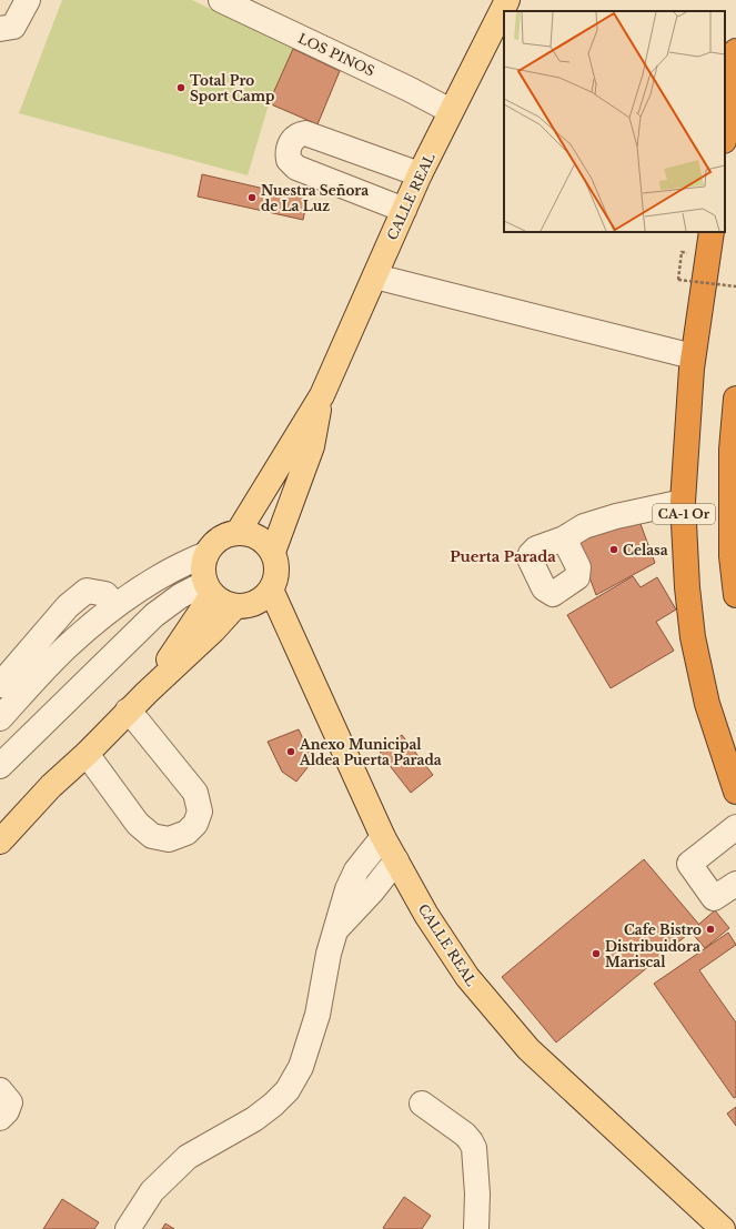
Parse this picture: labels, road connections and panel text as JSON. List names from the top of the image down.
{
  "streets": {
    "highway": ["CA-1 Or"],
    "main road": ["CALLE REAL"],
    "street": ["LOS PINOS"]
  },
  "crossings": [
    ["LOS PINOS", "CALLE REAL"]
  ],
  "districts": ["Puerta Parada"],
  "places": [
    "Total Pro Sport Camp",
    "Nuestra Señora de La Luz",
    "Celasa",
    "Anexo Municipal Aldea Puerta Parada",
    "Cafe Bistro",
    "Distribuidora Mariscal"
  ]
}
